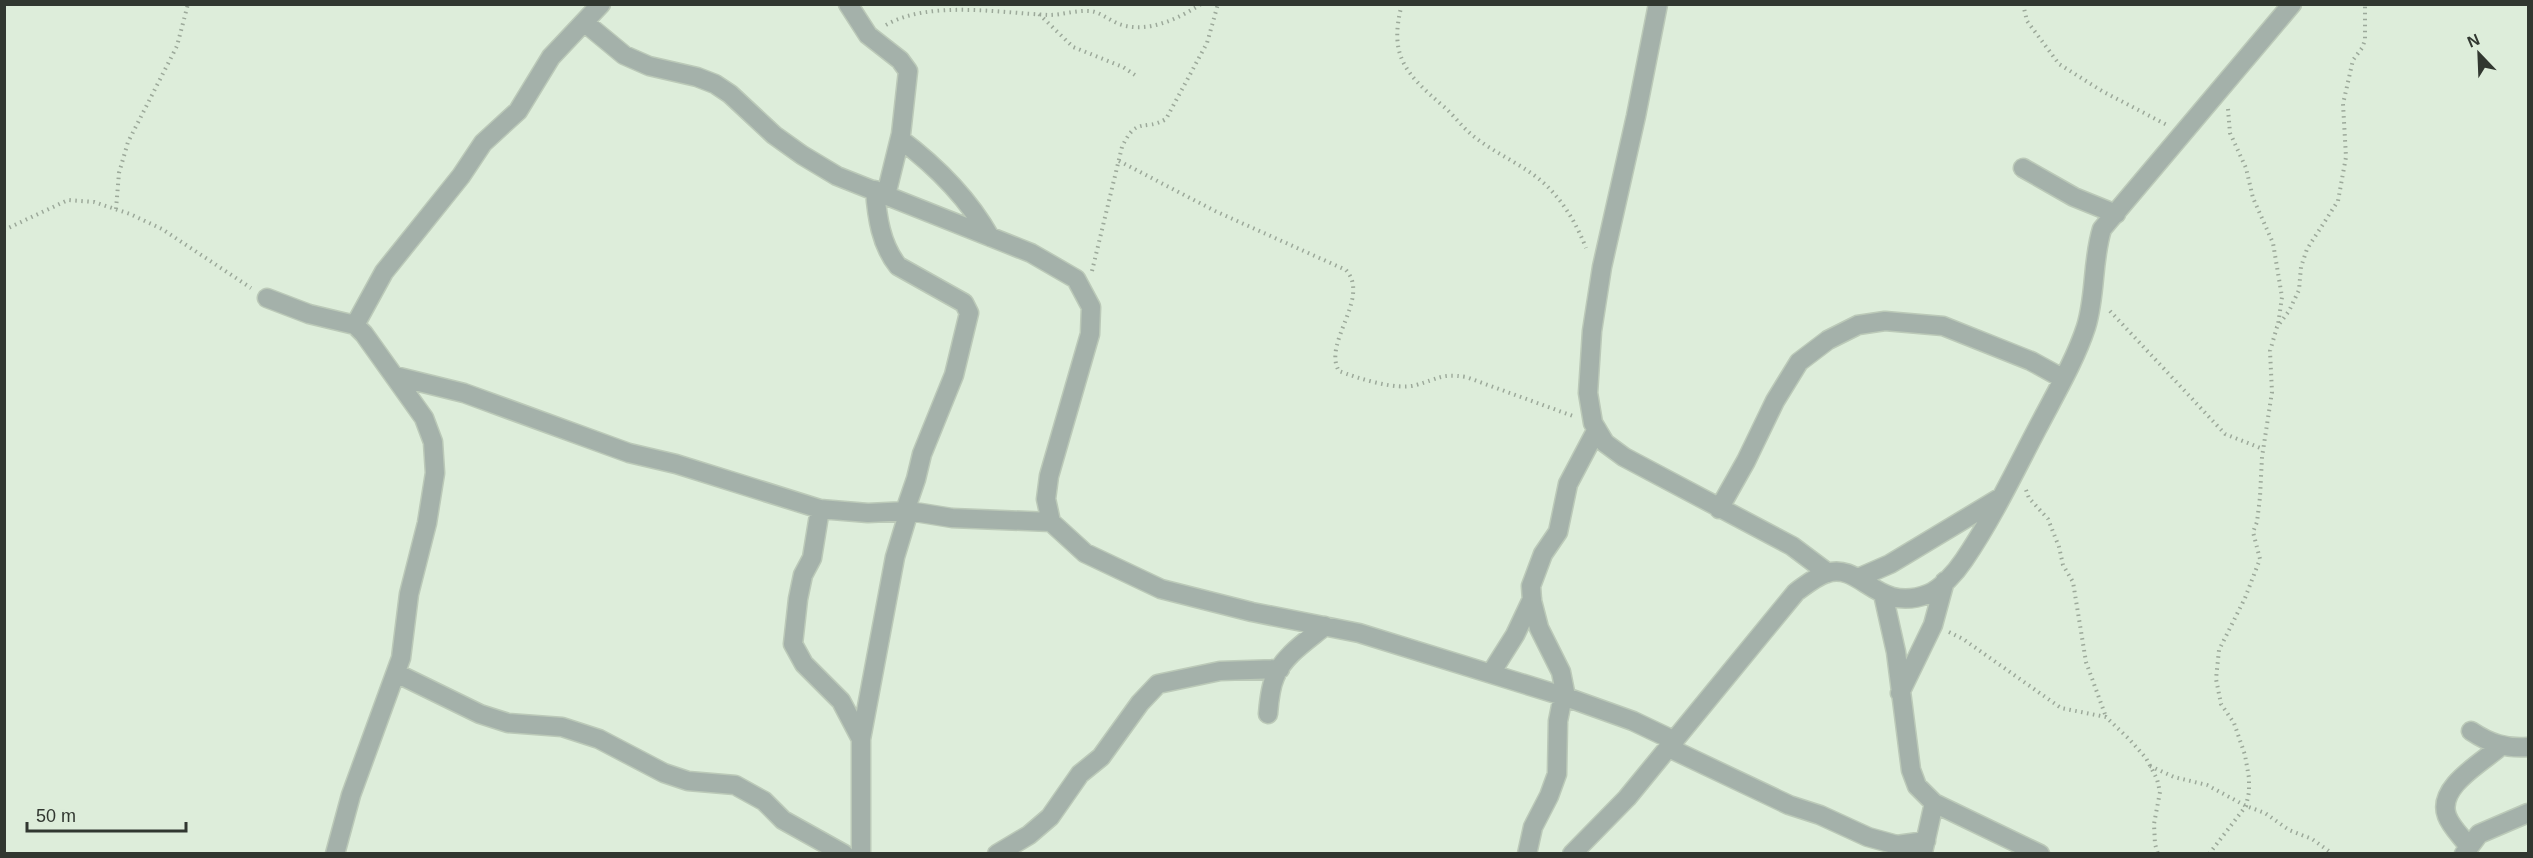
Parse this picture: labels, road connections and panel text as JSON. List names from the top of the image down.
{
  "scale_bar": "50 m",
  "north": "top left"
}
